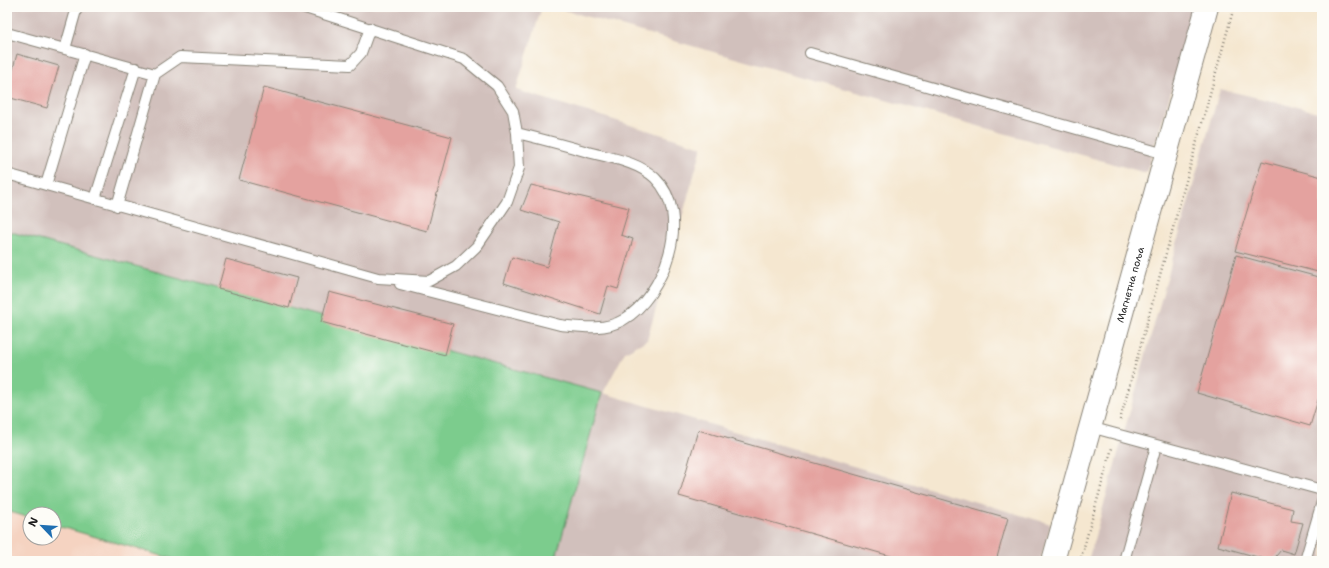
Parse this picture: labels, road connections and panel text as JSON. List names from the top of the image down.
{
  "streets": {
    "street": ["Магнетна поља"]
  },
  "north": "top left"
}
